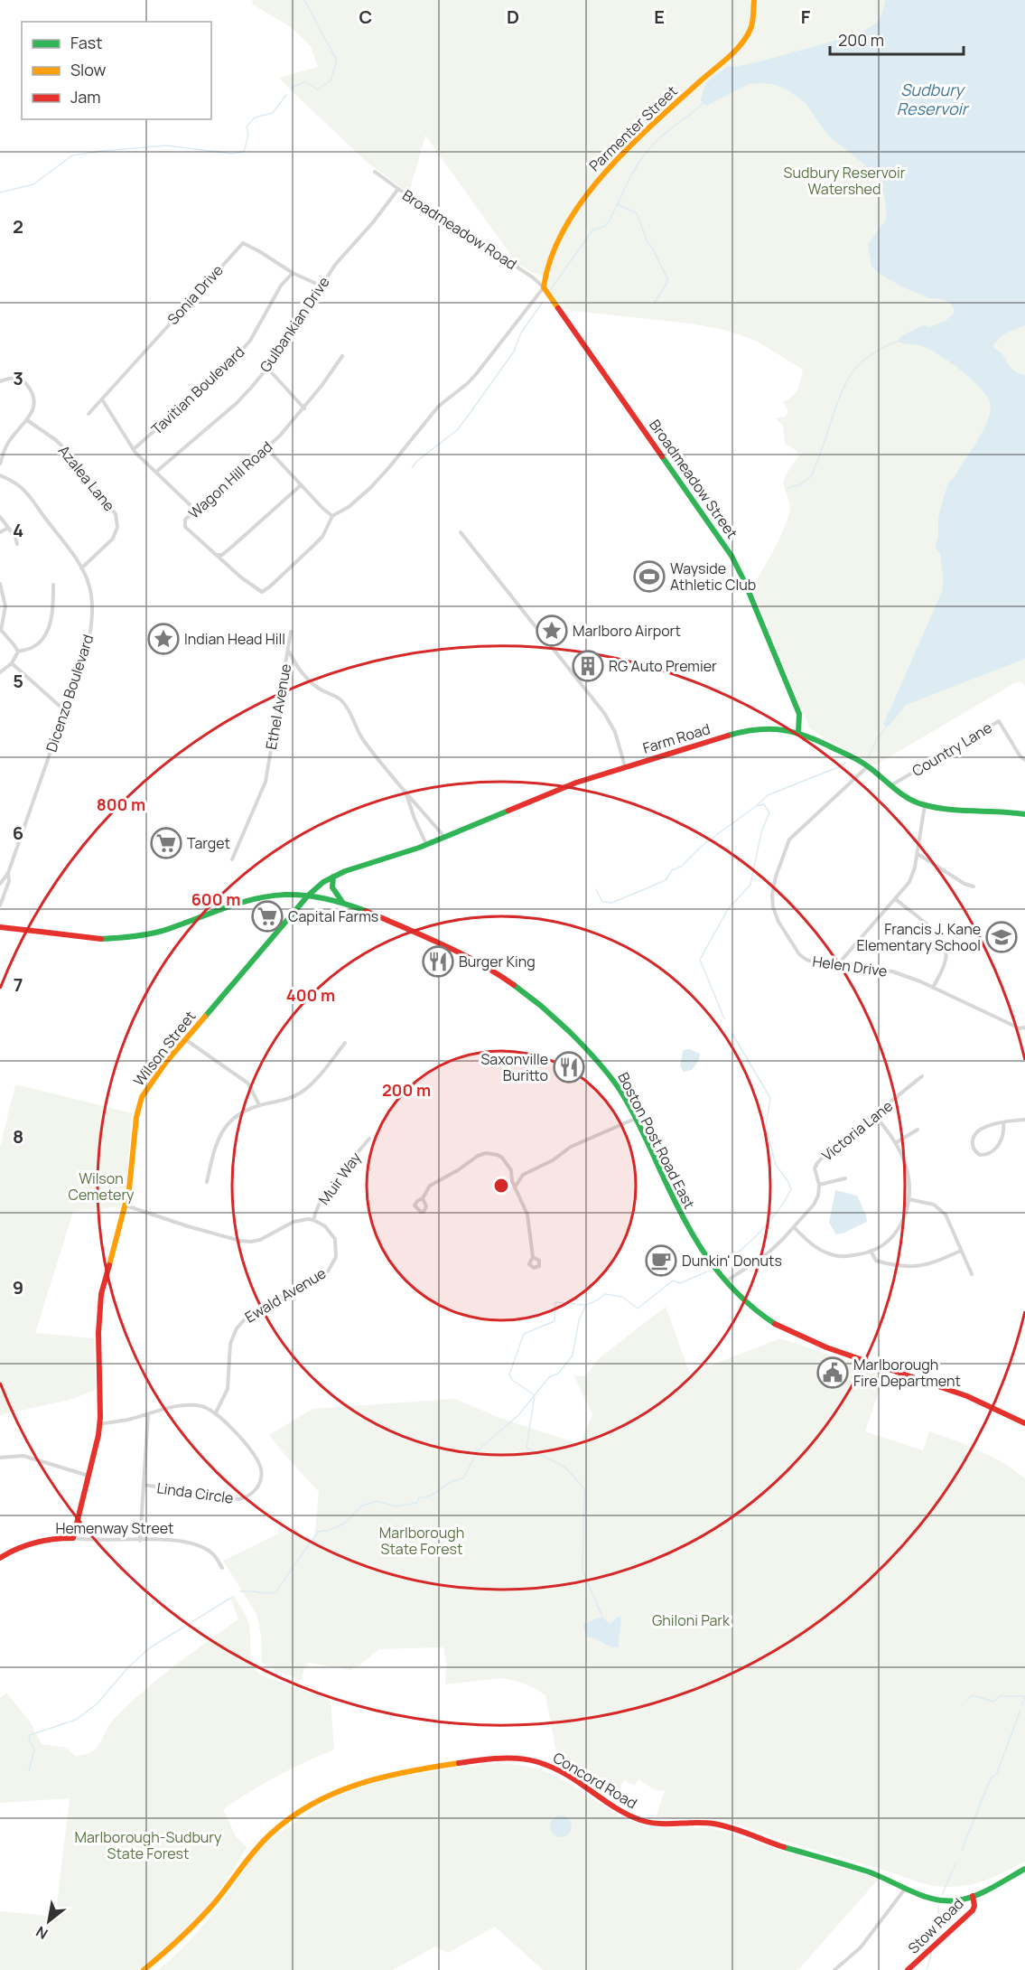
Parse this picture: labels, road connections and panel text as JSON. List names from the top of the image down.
{
  "streets": {
    "main road": [
      "Parmenter Street",
      "Broadmeadow Street",
      "Farm Road",
      "Wilson Street",
      "Boston Post Road East",
      "Hemenway Street",
      "Concord Road",
      "Stow Road"
    ],
    "street": [
      "Broadmeadow Road",
      "Sonia Drive",
      "Gulbankian Drive",
      "Tavitian Boulevard",
      "Azalea Lane",
      "Wagon Hill Road",
      "Dicenzo Boulevard",
      "Ethel Avenue",
      "Country Lane",
      "Helen Drive",
      "Victoria Lane",
      "Muir Way",
      "Ewald Avenue",
      "Linda Circle"
    ]
  },
  "crossings": [
    ["Parmenter Street", "Broadmeadow Road"],
    ["Parmenter Street", "Broadmeadow Street"],
    ["Broadmeadow Road", "Gulbankian Drive"],
    ["Broadmeadow Road", "Broadmeadow Street"],
    ["Sonia Drive", "Gulbankian Drive"],
    ["Sonia Drive", "Tavitian Boulevard"],
    ["Azalea Lane", "Dicenzo Boulevard"],
    ["Broadmeadow Street", "Farm Road"],
    ["Farm Road", "Country Lane"],
    ["Farm Road", "Helen Drive"],
    ["Farm Road", "Wilson Street"],
    ["Farm Road", "Boston Post Road East"],
    ["Wilson Street", "Boston Post Road East"],
    ["Wilson Street", "Hemenway Street"],
    ["Victoria Lane", "Boston Post Road East"],
    ["Muir Way", "Ewald Avenue"],
    ["Ewald Avenue", "Linda Circle"],
    ["Concord Road", "Stow Road"]
  ],
  "water": ["Sudbury Reservoir"],
  "parks": [
    "Sudbury Reservoir Watershed",
    "Wilson Cemetery",
    "Marlborough State Forest",
    "Ghiloni Park",
    "Marlborough-Sudbury State Forest"
  ],
  "places": {
    "sports": ["Wayside Athletic Club"],
    "place": ["Marlboro Airport", "Indian Head Hill"],
    "building": ["RG Auto Premier"],
    "supermarket": ["Target", "Capital Farms"],
    "school or university": ["Francis J. Kane Elementary School"],
    "restaurant": ["Burger King", "Saxonville Buritto"],
    "cafe": ["Dunkin' Donuts"],
    "public building": ["Marlborough Fire Department"]
  },
  "legend": ["Fast", "Slow", "Jam"],
  "scale_bar": "200 m",
  "north": "bottom left",
  "grid": {
    "columns": [
      "C",
      "D",
      "E",
      "F"
    ],
    "rows": [
      "2",
      "3",
      "4",
      "5",
      "6",
      "7",
      "8",
      "9"
    ]
  },
  "rings": [
    "800 m",
    "600 m",
    "400 m",
    "200 m"
  ]
}
